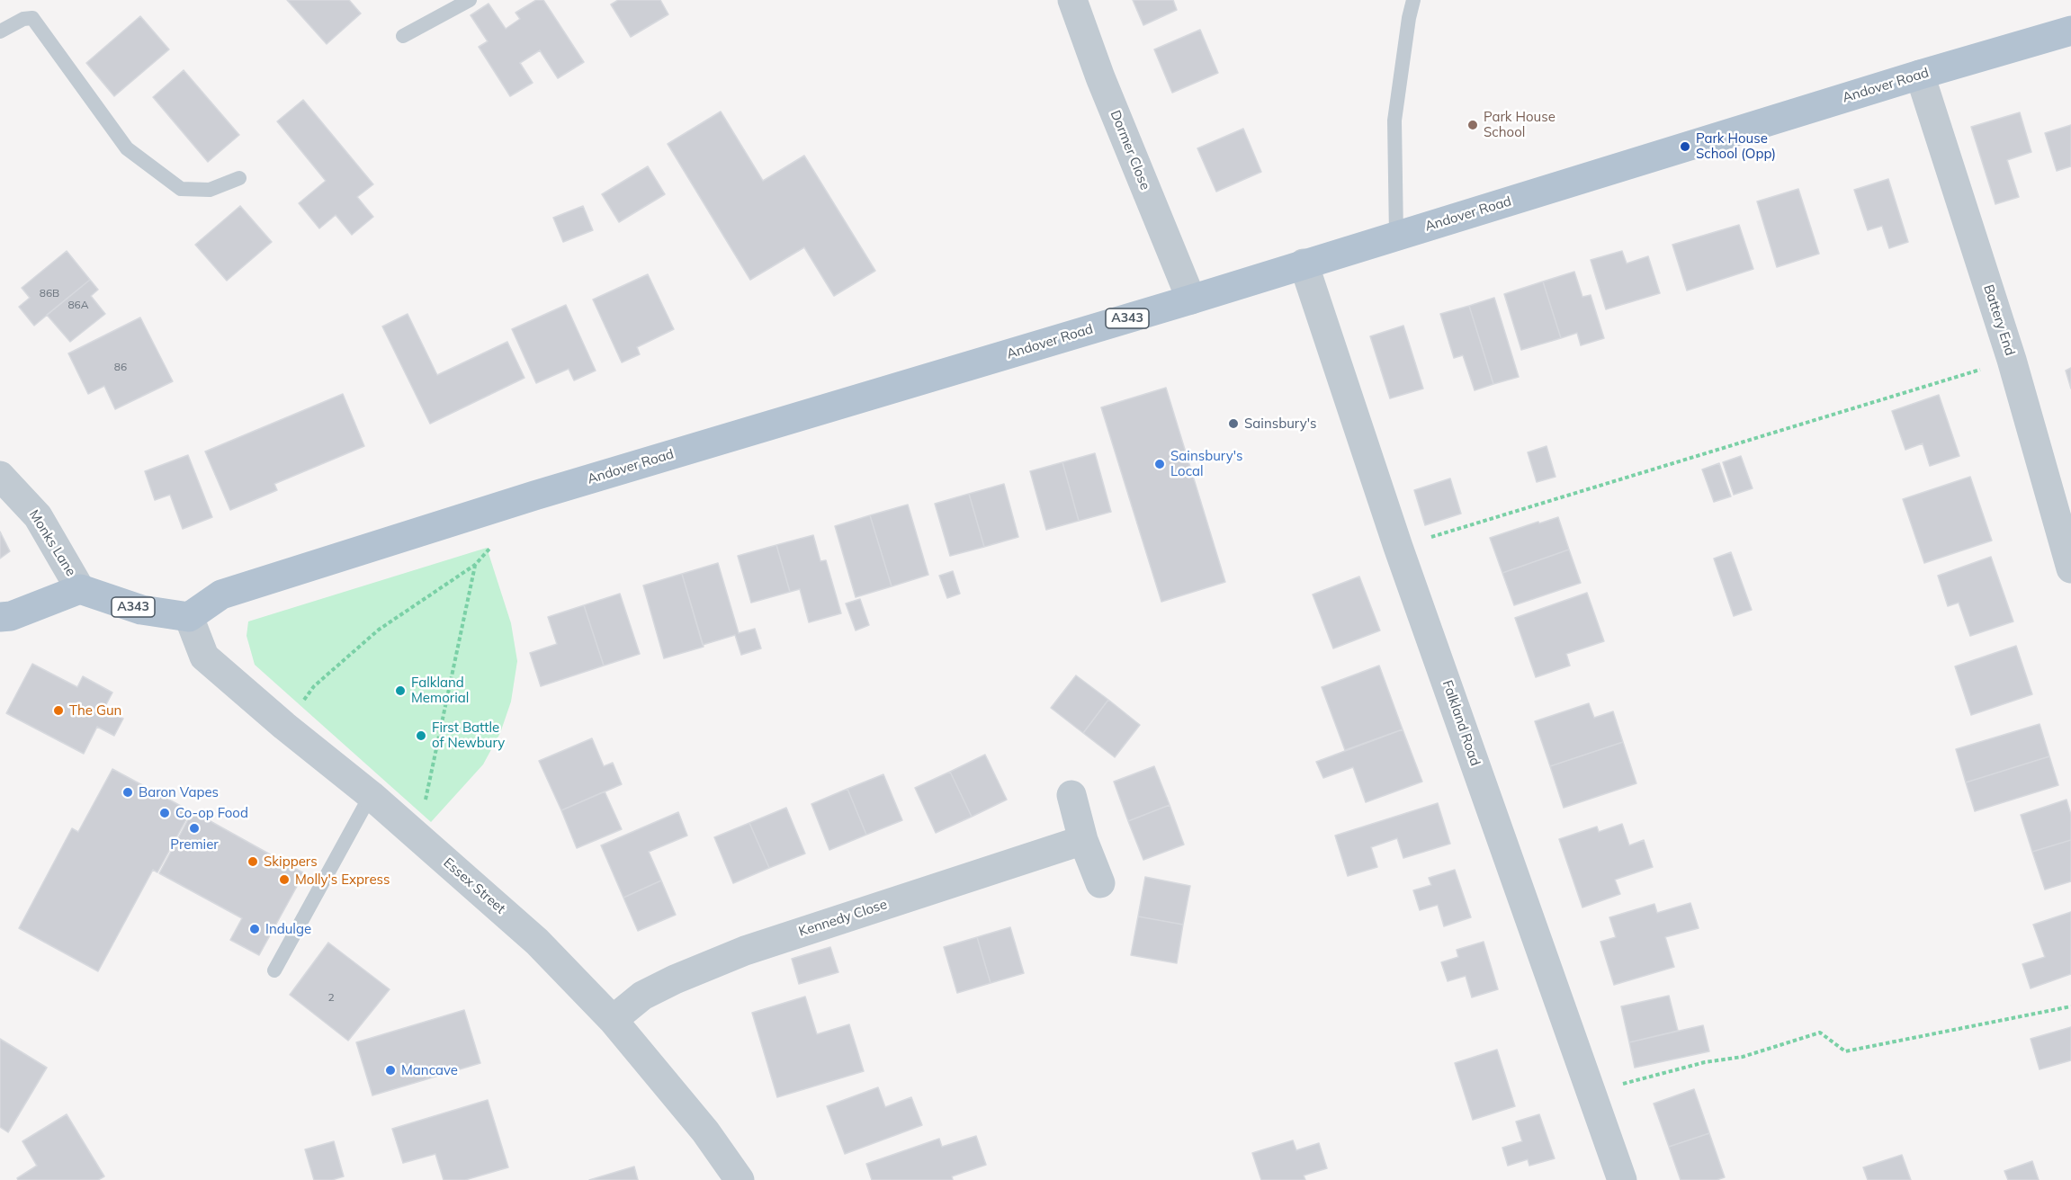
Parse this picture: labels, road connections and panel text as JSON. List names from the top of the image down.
{
  "streets": {
    "main road": ["Andover Road", "A343"],
    "street": [
      "Dormer Close",
      "Battery End",
      "Monks Lane",
      "Falkland Road",
      "Essex Street",
      "Kennedy Close"
    ]
  },
  "crossings": [
    ["Andover Road", "Dormer Close"],
    ["Andover Road", "A343"],
    ["Andover Road", "Battery End"],
    ["Andover Road", "Falkland Road"],
    ["Andover Road", "Essex Street"],
    ["A343", "Monks Lane"],
    ["A343", "Essex Street"],
    ["Essex Street", "Kennedy Close"]
  ],
  "places": [
    "Park House School",
    "Park House School (Opp)",
    "Sainsbury's",
    "Sainsbury's Local",
    "Falkland Memorial",
    "The Gun",
    "First Battle of Newbury",
    "Baron Vapes",
    "Co-op Food",
    "Premier",
    "Skippers",
    "Molly's Express",
    "Indulge",
    "Mancave"
  ],
  "house_numbers": [
    "86B",
    "86A",
    "86",
    "2"
  ]
}
